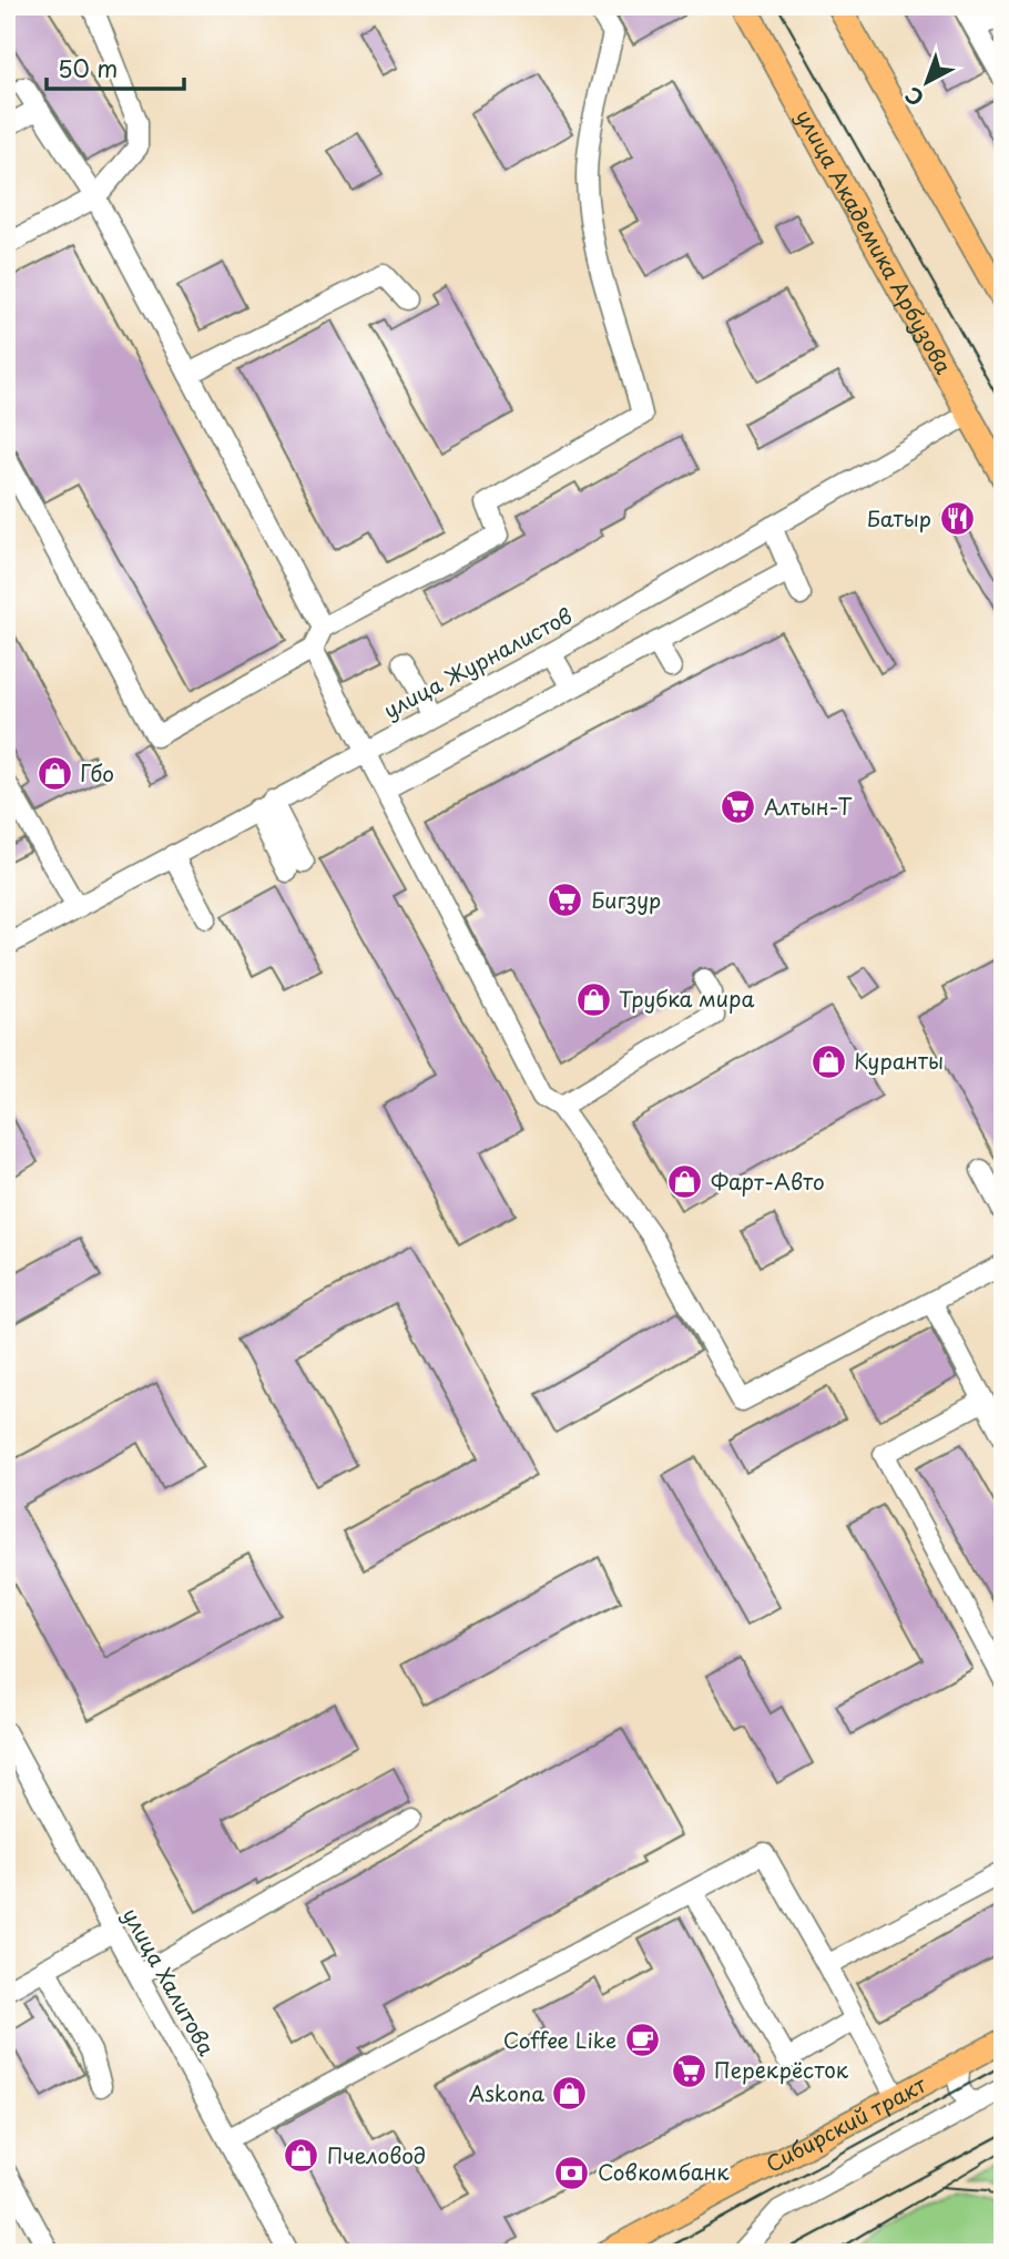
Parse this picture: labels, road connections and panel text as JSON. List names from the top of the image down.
{
  "streets": {
    "main road": ["улица Академика Арбузова", "Сибирский тракт"],
    "street": ["улица Журналистов", "улица Халитова"]
  },
  "crossings": [
    ["улица Академика Арбузова", "улица Журналистов"]
  ],
  "places": {
    "restaurant": ["Батыр"],
    "shop": [
      "Гбо",
      "Трубка мира",
      "Куранты",
      "Фарт-Авто",
      "Askona",
      "Пчеловод"
    ],
    "supermarket": ["Алтын-Т", "Бигзур", "Перекрёсток"],
    "cafe": ["Coffee Like"],
    "bank": ["Совкомбанк"]
  },
  "scale_bar": "50 m",
  "north": "bottom left"
}
